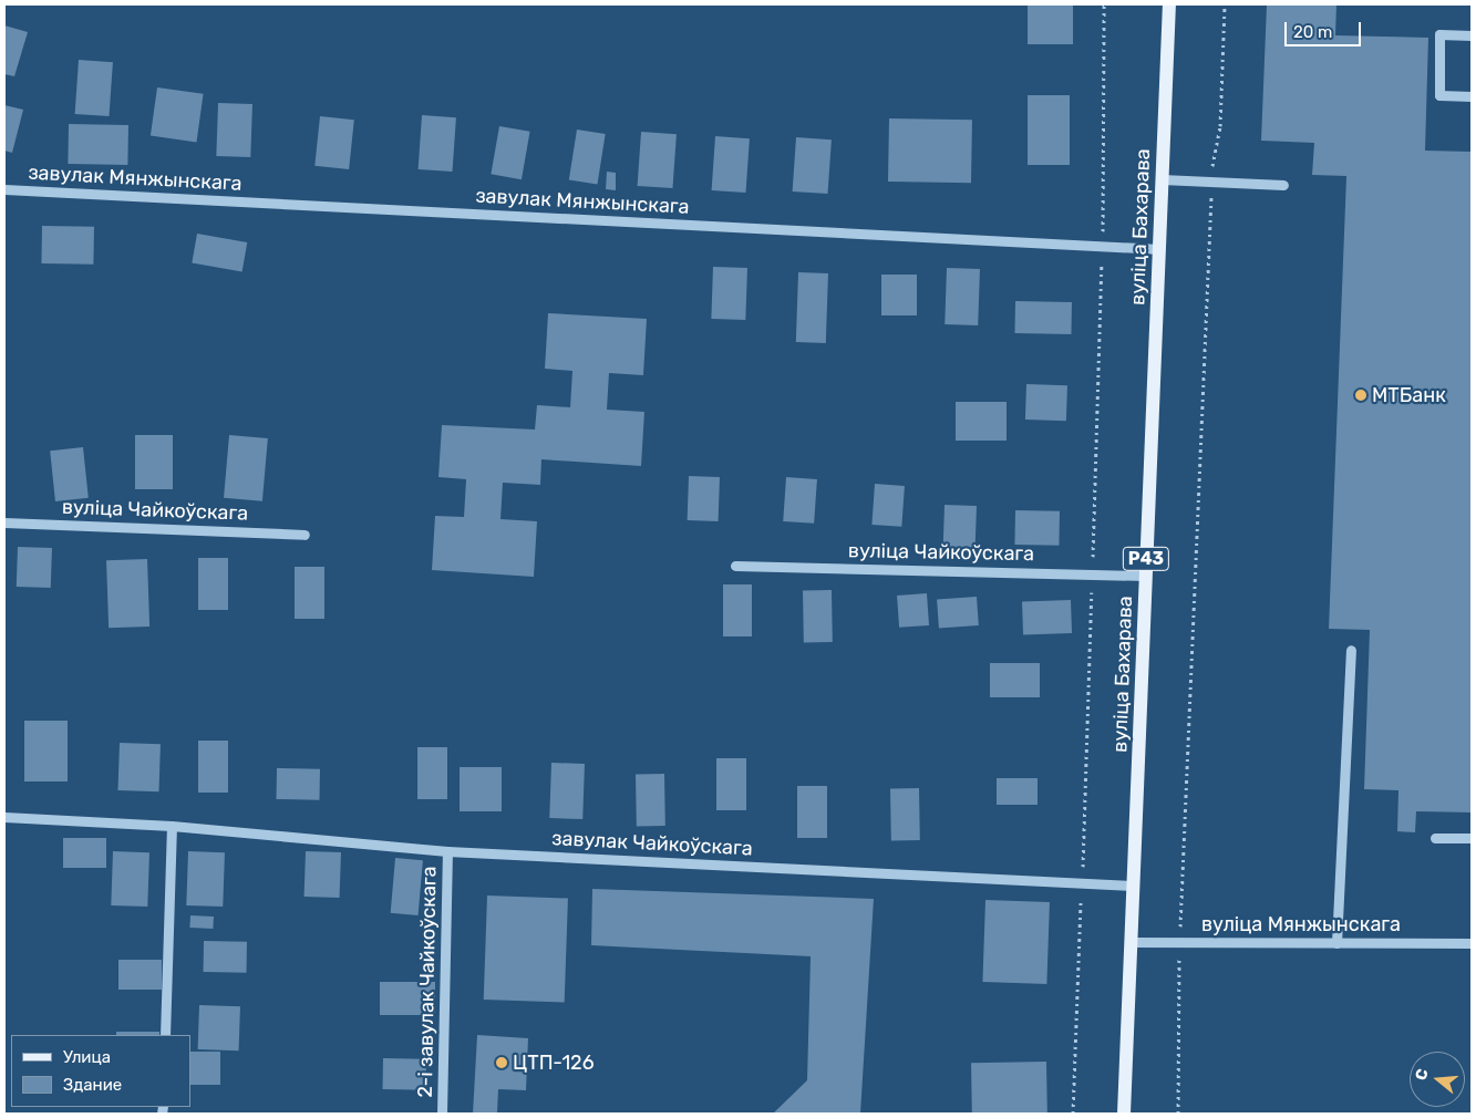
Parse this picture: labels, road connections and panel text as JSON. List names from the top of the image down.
{
  "streets": {
    "main road": ["вуліца Бахарава", "Р43"],
    "street": [
      "завулак Мянжынскага",
      "вуліца Чайкоўскага",
      "завулак Чайкоўскага",
      "вуліца Мянжынскага",
      "2-і завулак Чайкоўскага"
    ]
  },
  "crossings": [
    ["завулак Мянжынскага", "вуліца Бахарава"],
    ["вуліца Бахарава", "вуліца Чайкоўскага"],
    ["вуліца Бахарава", "завулак Чайкоўскага"],
    ["вуліца Бахарава", "вуліца Мянжынскага"],
    ["завулак Чайкоўскага", "2-і завулак Чайкоўскага"]
  ],
  "places": ["МТБанк", "ЦТП-126"],
  "legend": ["Улица", "Здание"],
  "scale_bar": "20 m",
  "north": "left"
}
